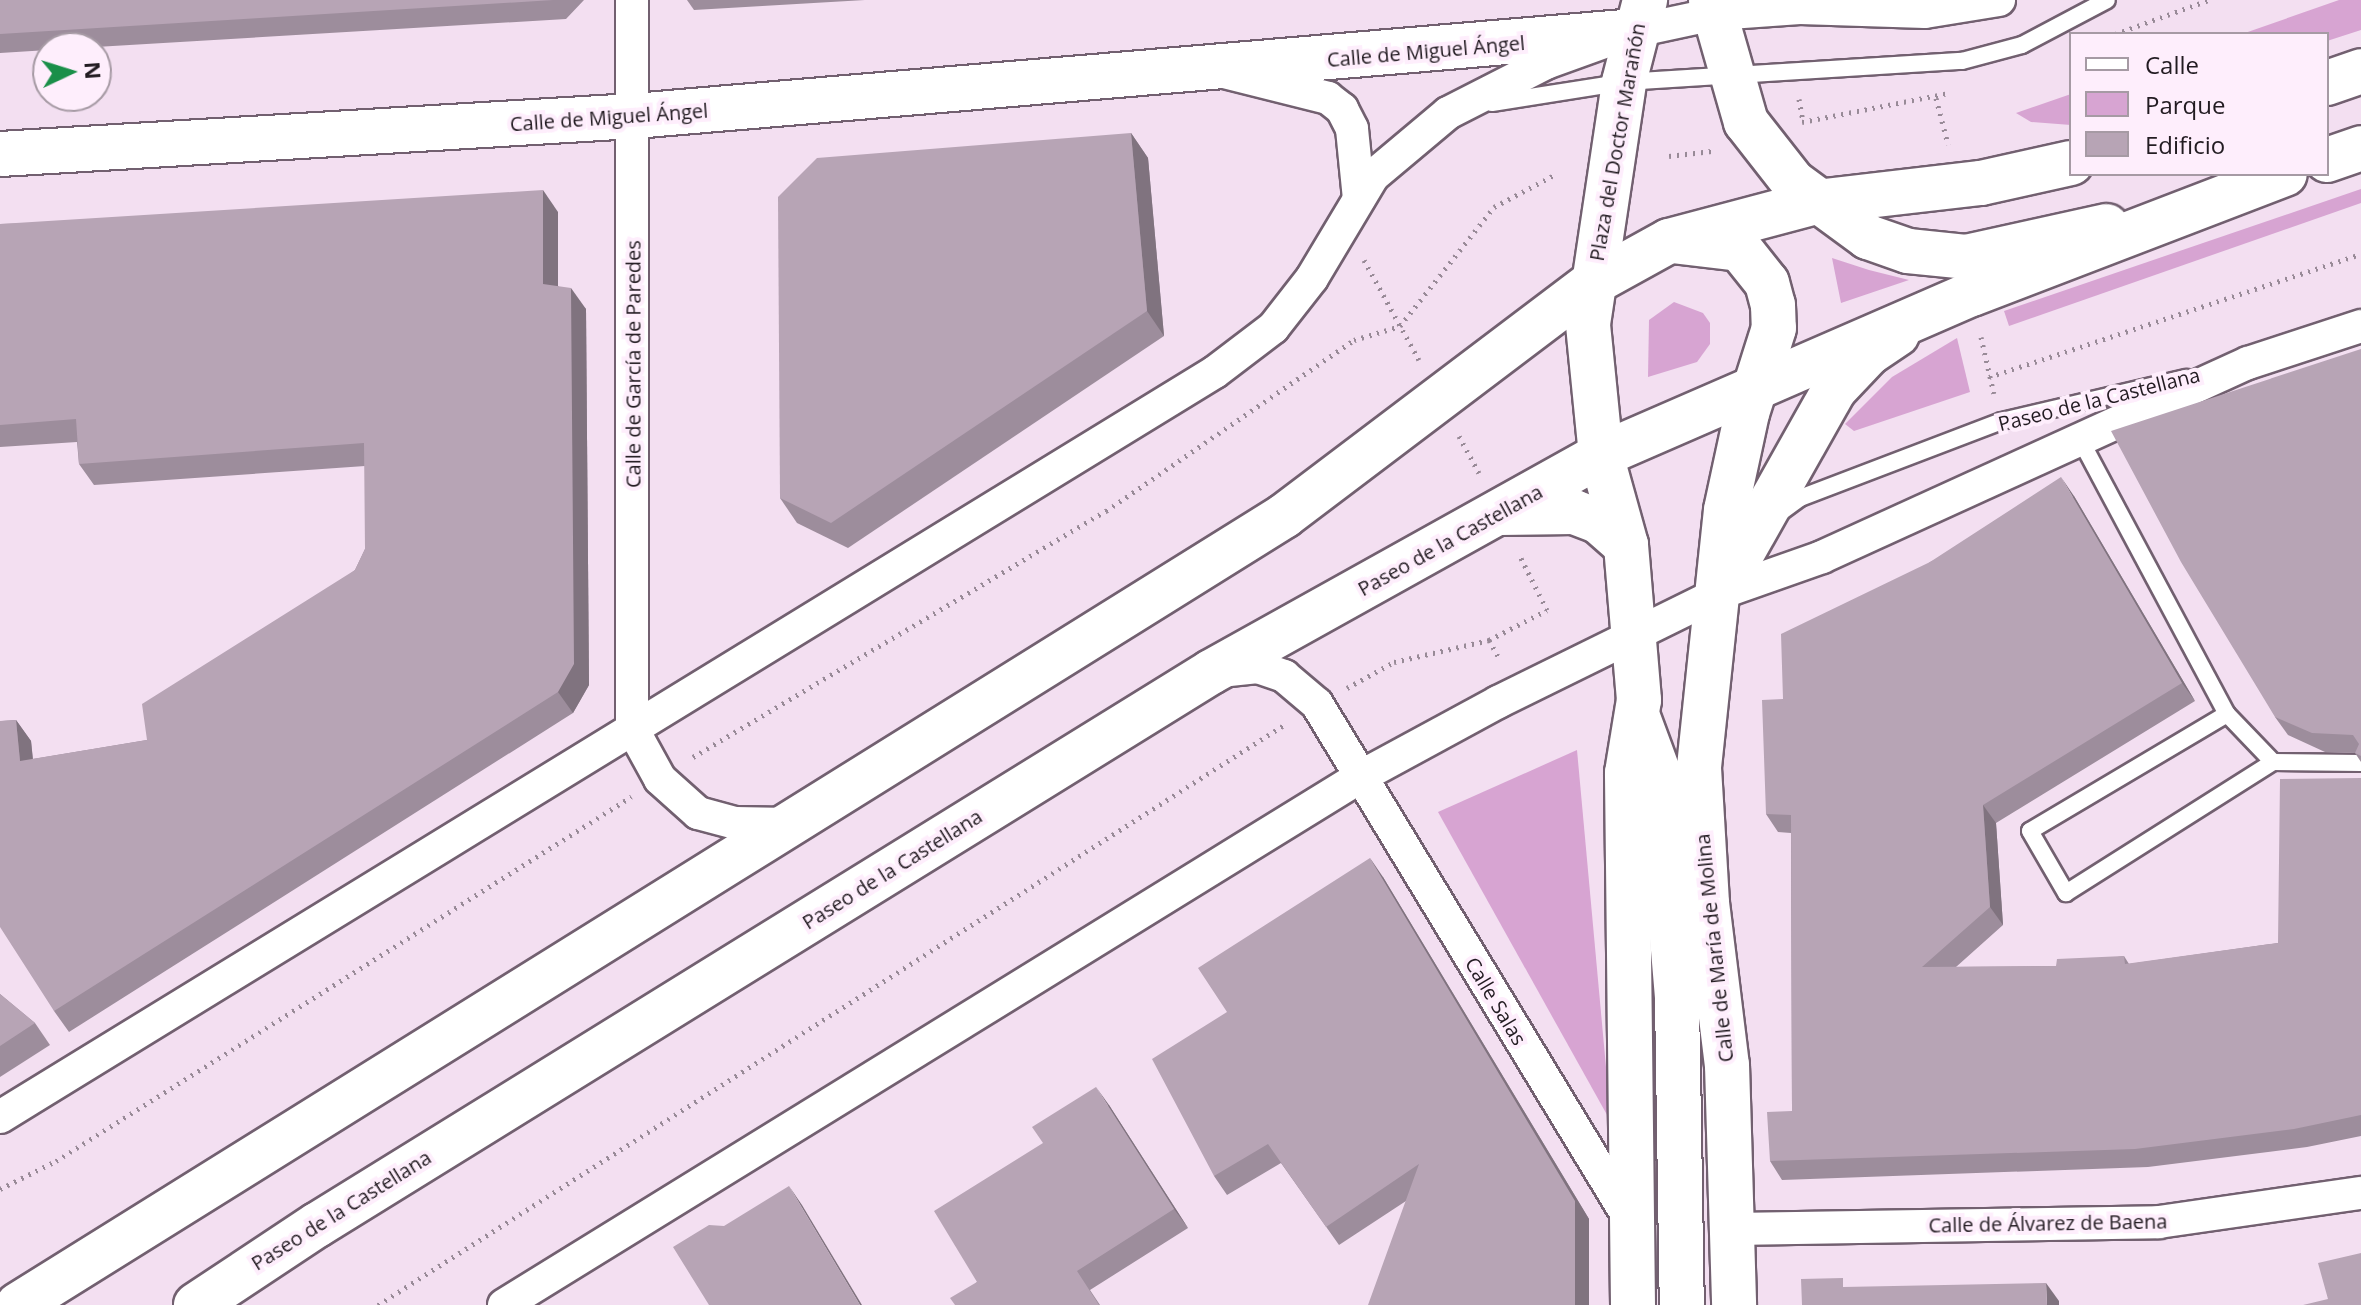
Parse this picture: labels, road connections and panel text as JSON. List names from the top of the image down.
{
  "streets": {
    "main road": [
      "Calle de Miguel Ángel",
      "Plaza del Doctor Marañón",
      "Paseo de la Castellana",
      "Calle de María de Molina"
    ],
    "street": ["Calle de García de Paredes", "Calle Salas", "Calle de Álvarez de Baena"]
  },
  "crossings": [
    ["Calle de Miguel Ángel", "Plaza del Doctor Marañón"],
    ["Calle de Miguel Ángel", "Calle de García de Paredes"],
    ["Plaza del Doctor Marañón", "Paseo de la Castellana"],
    ["Plaza del Doctor Marañón", "Calle de María de Molina"],
    ["Paseo de la Castellana", "Calle de María de Molina"],
    ["Paseo de la Castellana", "Calle Salas"],
    ["Calle de María de Molina", "Calle Salas"],
    ["Calle de María de Molina", "Calle de Álvarez de Baena"]
  ],
  "legend": ["Calle", "Parque", "Edificio"],
  "north": "right"
}
